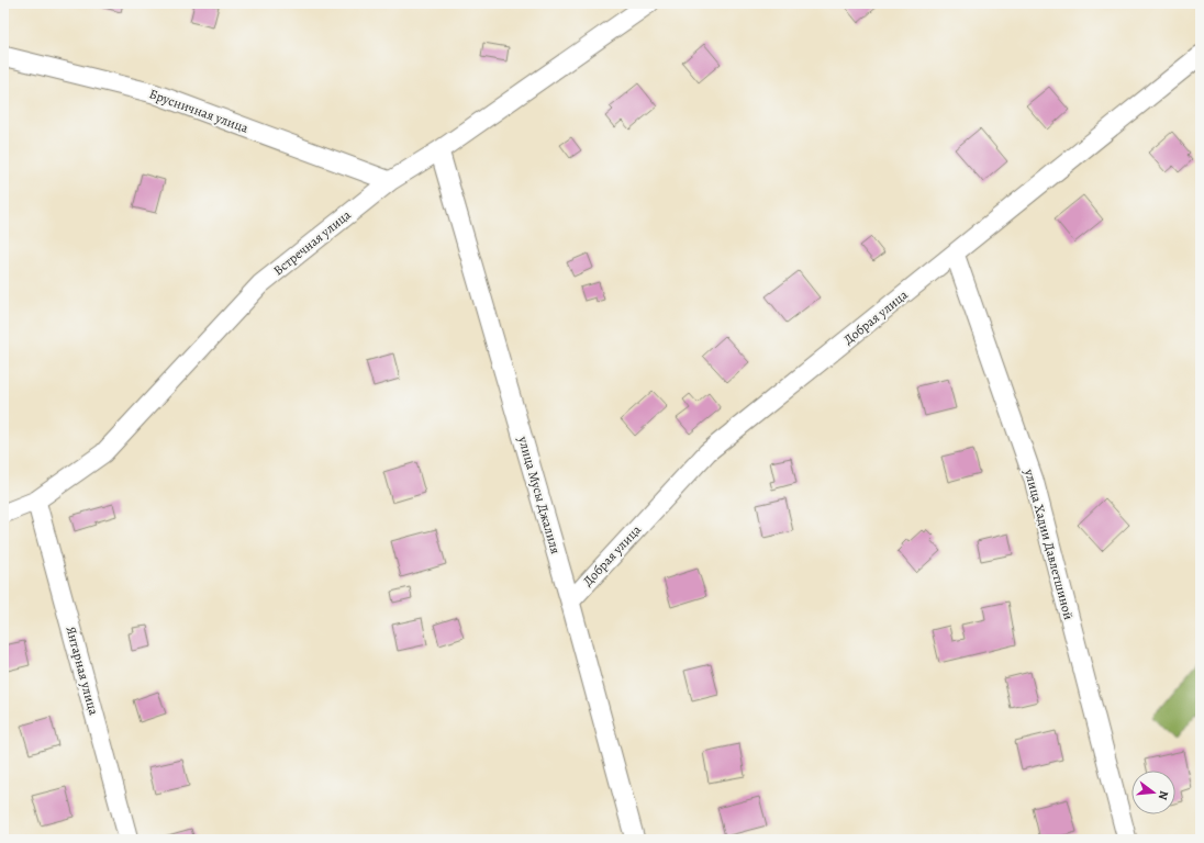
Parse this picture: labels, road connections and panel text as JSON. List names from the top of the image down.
{
  "streets": {
    "street": [
      "Брусничная улица",
      "Встречная улица",
      "Добрая улица",
      "улица Мусы Джалиля",
      "улица Хадии Давлетшиной",
      "Янтарная улица"
    ]
  },
  "crossings": [
    ["Брусничная улица", "Встречная улица"],
    ["Встречная улица", "улица Мусы Джалиля"],
    ["Встречная улица", "Янтарная улица"],
    ["Добрая улица", "улица Мусы Джалиля"],
    ["Добрая улица", "улица Хадии Давлетшиной"]
  ],
  "north": "right"
}
